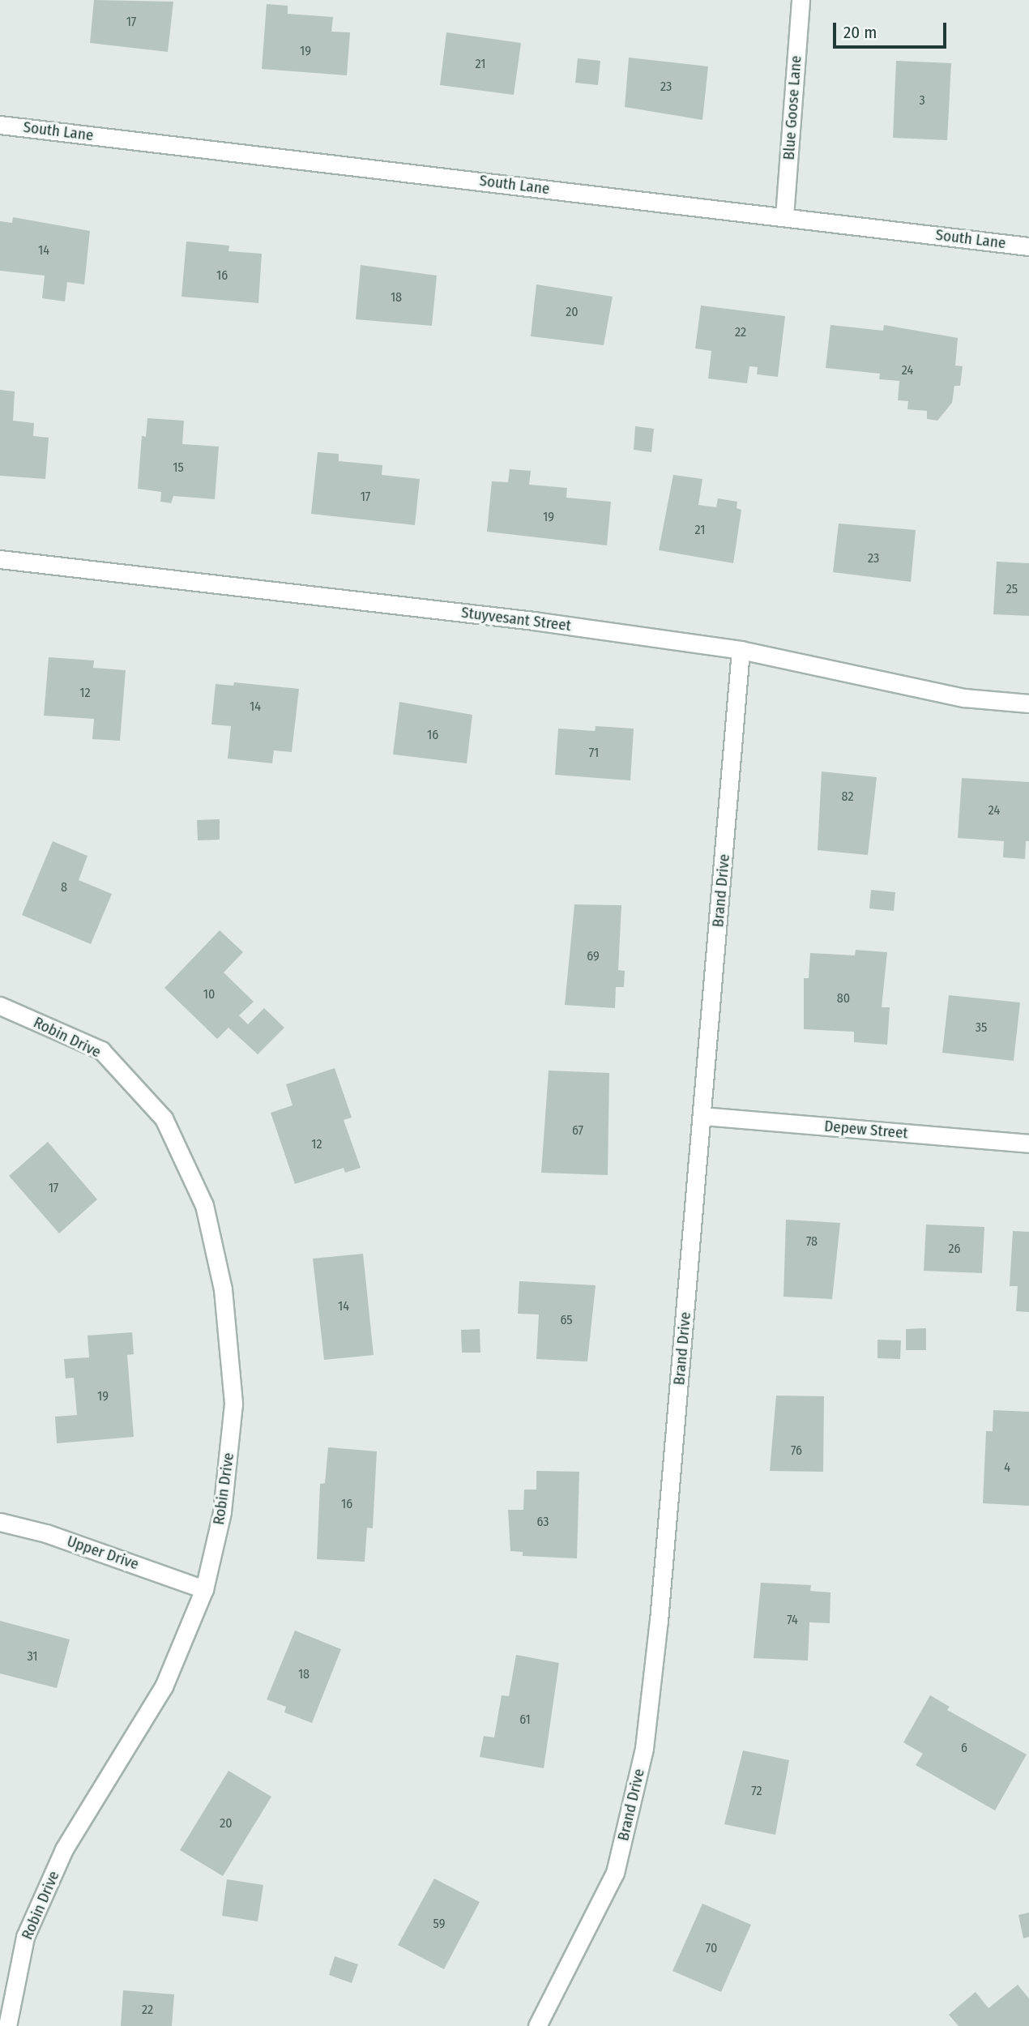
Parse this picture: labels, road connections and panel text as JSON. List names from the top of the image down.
{
  "streets": {
    "street": [
      "Blue Goose Lane",
      "South Lane",
      "Stuyvesant Street",
      "Brand Drive",
      "Robin Drive",
      "Depew Street",
      "Upper Drive"
    ]
  },
  "crossings": [
    ["Blue Goose Lane", "South Lane"],
    ["Stuyvesant Street", "Brand Drive"],
    ["Brand Drive", "Depew Street"],
    ["Robin Drive", "Upper Drive"]
  ],
  "house_numbers": [
    "17",
    "19",
    "21",
    "23",
    "3",
    "14",
    "16",
    "18",
    "20",
    "22",
    "24",
    "15",
    "17",
    "19",
    "21",
    "23",
    "25",
    "12",
    "14",
    "16",
    "71",
    "82",
    "24",
    "8",
    "69",
    "10",
    "80",
    "35",
    "67",
    "12",
    "17",
    "78",
    "26",
    "14",
    "65",
    "19",
    "76",
    "4",
    "16",
    "63",
    "74",
    "31",
    "18",
    "61",
    "6",
    "72",
    "20",
    "59",
    "70",
    "22"
  ],
  "scale_bar": "20 m"
}
